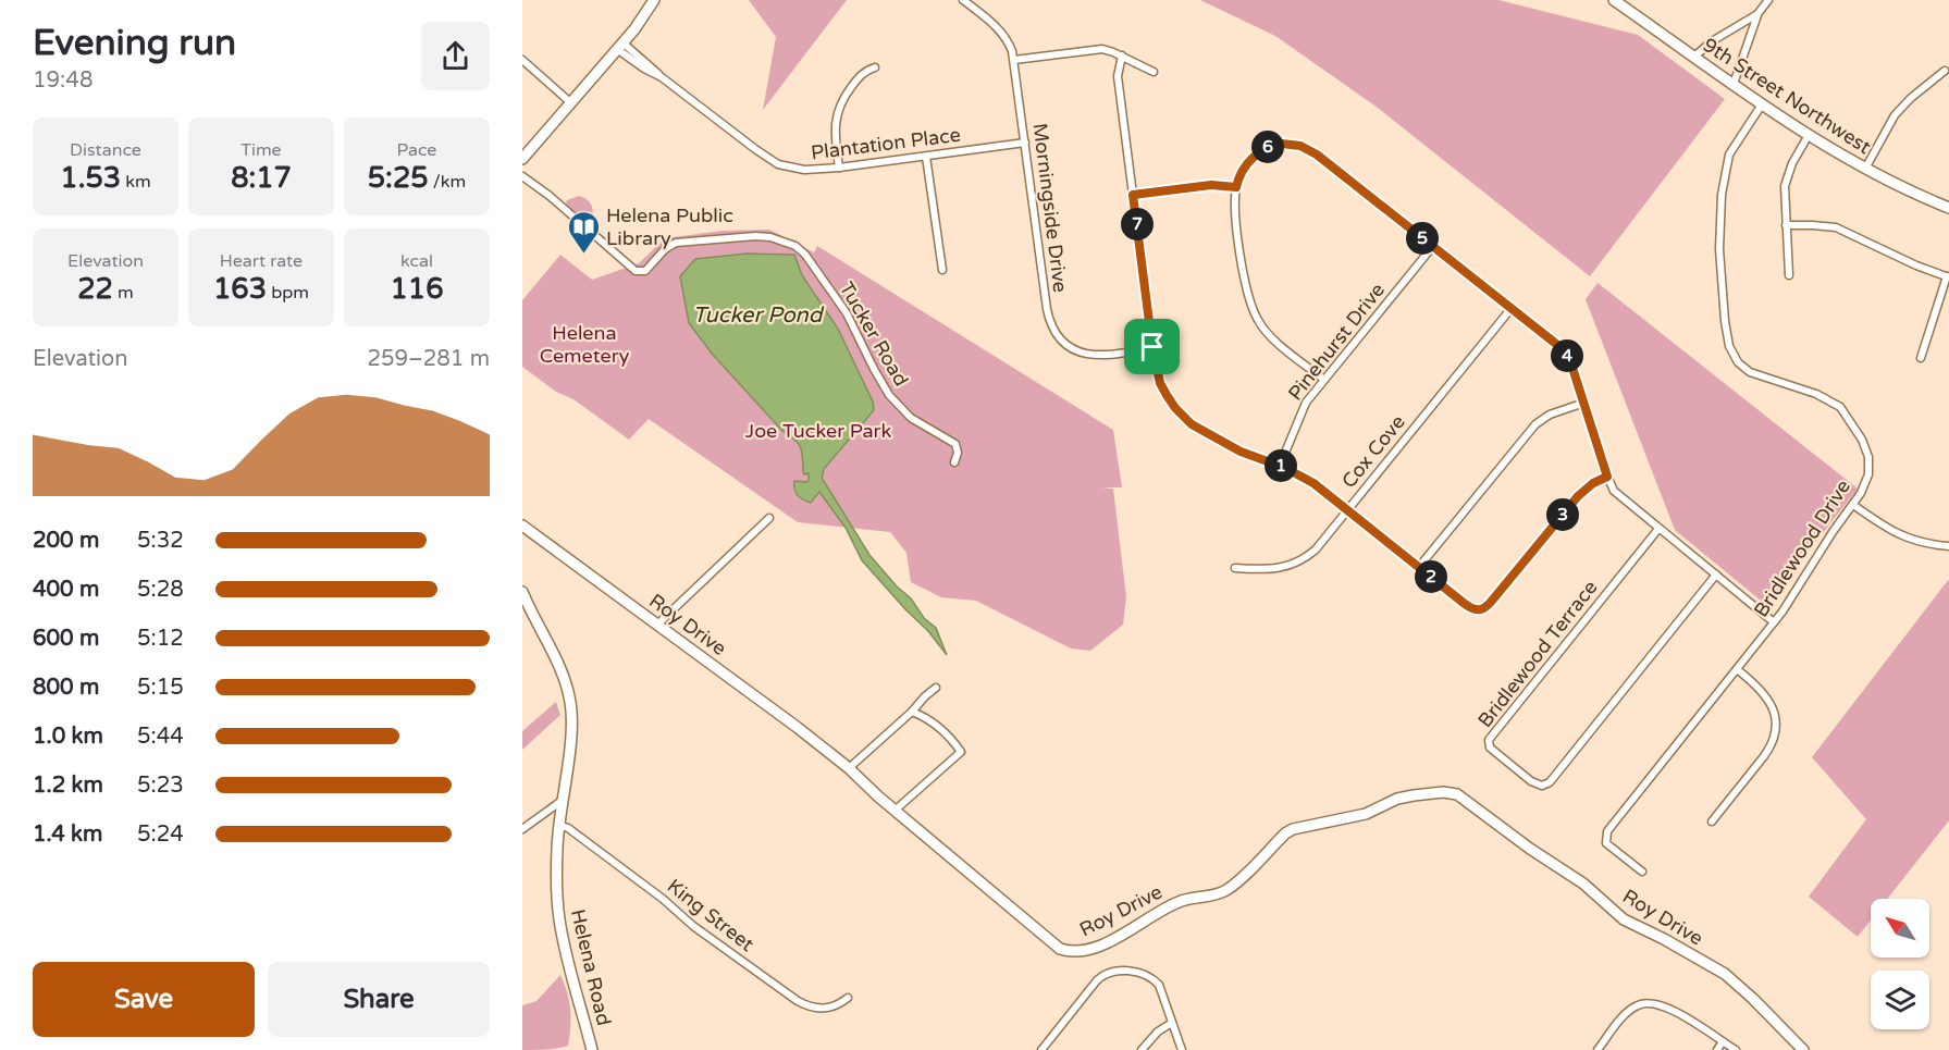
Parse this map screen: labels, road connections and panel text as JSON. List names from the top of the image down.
{
  "streets": {
    "street": [
      "9th Street Northwest",
      "Plantation Place",
      "Morningside Drive",
      "Tucker Road",
      "Pinehurst Drive",
      "Cox Cove",
      "Bridlewood Drive",
      "Roy Drive",
      "Bridlewood Terrace",
      "King Street",
      "Helena Road"
    ]
  },
  "crossings": [
    ["9th Street Northwest", "Bridlewood Drive"],
    ["Plantation Place", "Morningside Drive"],
    ["King Street", "Helena Road"]
  ],
  "water": ["Tucker Pond"],
  "parks": ["Helena Cemetery", "Joe Tucker Park"],
  "places": {
    "library": ["Helena Public Library"]
  },
  "north": "top left",
  "page": {
    "heading": ["Evening run", "19:48"],
    "stats": [
      ["Distance", "1.53 km"],
      ["Time", "8:17"],
      ["Pace", "5:25 /km"],
      ["Elevation", "22 m"],
      ["Heart rate", "163 bpm"],
      ["kcal", "116"]
    ],
    "pins": [
      "6",
      "7",
      "5",
      "4",
      "1",
      "3",
      "2"
    ],
    "chart": ["Elevation", "259–281 m"],
    "list": [
      {
        "name": "200 m",
        "note": "5:32"
      },
      {
        "name": "400 m",
        "note": "5:28"
      },
      {
        "name": "600 m",
        "note": "5:12"
      },
      {
        "name": "800 m",
        "note": "5:15"
      },
      {
        "name": "1.0 km",
        "note": "5:44"
      },
      {
        "name": "1.2 km",
        "note": "5:23"
      },
      {
        "name": "1.4 km",
        "note": "5:24"
      }
    ],
    "buttons": ["Save", "Share"]
  }
}
